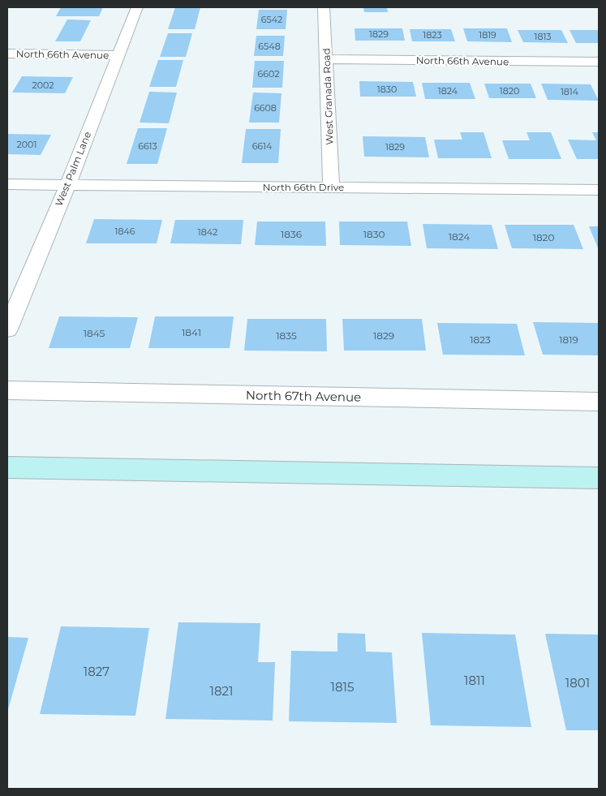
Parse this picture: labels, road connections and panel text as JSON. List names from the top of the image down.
{
  "streets": {
    "street": [
      "North 66th Avenue",
      "West Granada Road",
      "West Palm Lane",
      "North 66th Drive",
      "North 67th Avenue"
    ]
  },
  "crossings": [
    ["North 66th Avenue", "West Granada Road"],
    ["North 66th Avenue", "West Palm Lane"],
    ["West Granada Road", "North 66th Drive"],
    ["West Palm Lane", "North 66th Drive"]
  ],
  "house_numbers": [
    "6542",
    "1829",
    "1823",
    "1819",
    "1813",
    "6548",
    "6602",
    "2002",
    "1830",
    "1824",
    "1820",
    "1814",
    "6608",
    "2001",
    "6613",
    "6614",
    "1829",
    "1846",
    "1842",
    "1836",
    "1830",
    "1824",
    "1820",
    "1841",
    "1845",
    "1835",
    "1829",
    "1823",
    "1819",
    "1827",
    "1811",
    "1801",
    "1815",
    "1821"
  ]
}
